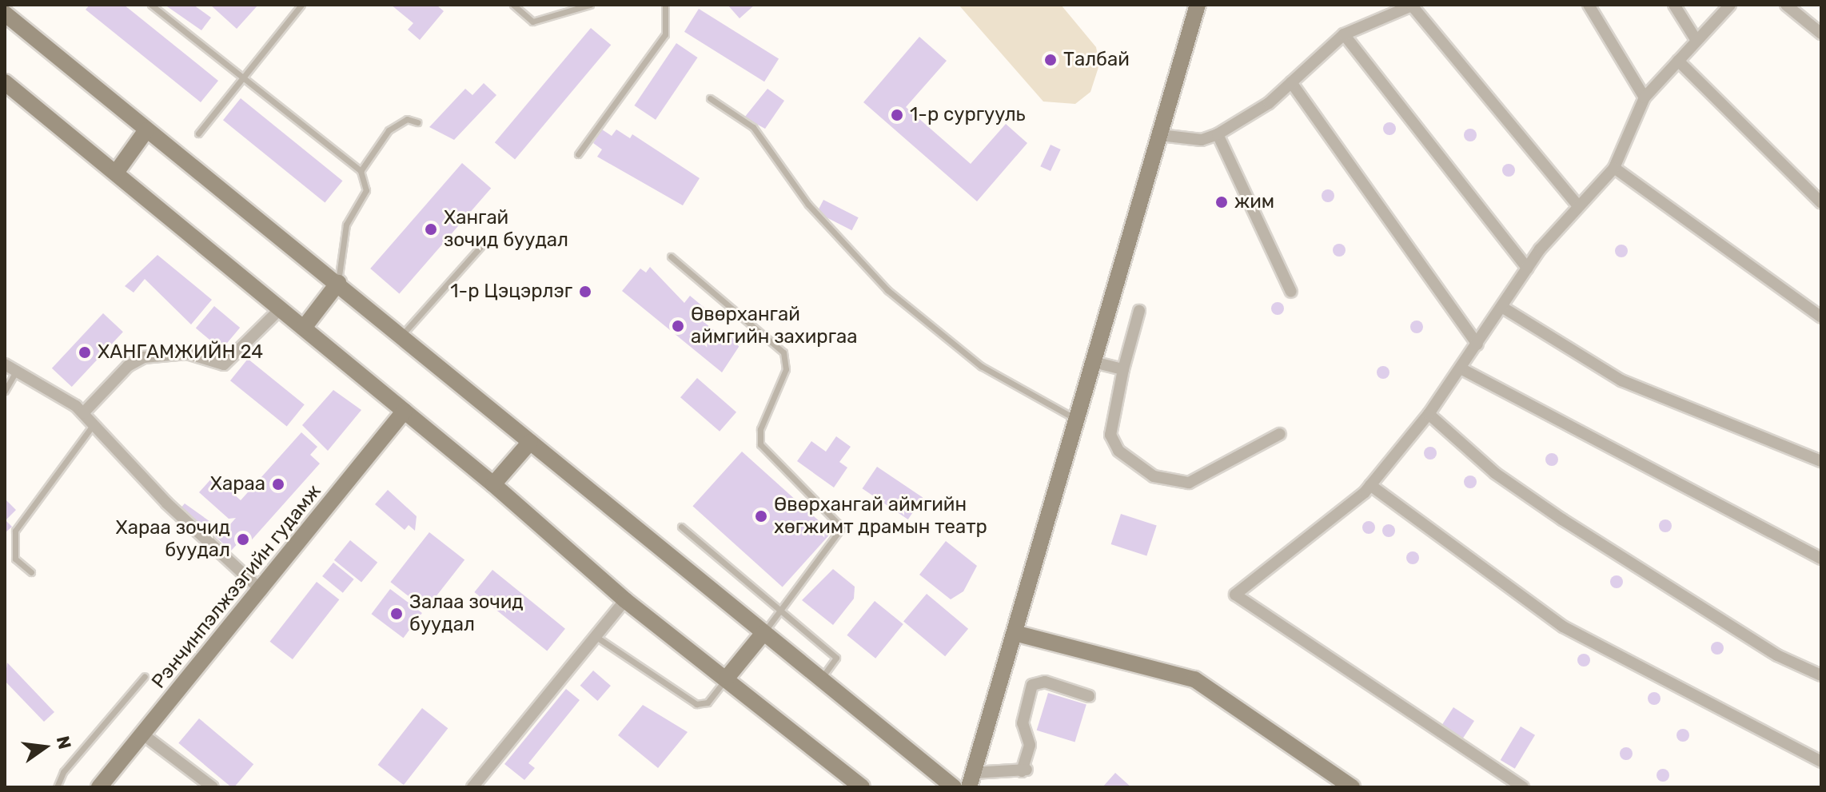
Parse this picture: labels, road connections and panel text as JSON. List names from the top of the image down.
{
  "streets": {
    "main road": ["Рэнчинпэлжээгийн гудамж"]
  },
  "places": [
    "Талбай",
    "1-р сургууль",
    "жим",
    "Хангай зочид буудал",
    "1-р Цэцэрлэг",
    "Өвөрхангай аймгийн захиргаа",
    "ХАНГАМЖИЙН 24",
    "Хараа",
    "Өвөрхангай аймгийн хөгжимт драмын театр",
    "Хараа зочид буудал",
    "Залаа зочид буудал"
  ],
  "north": "right"
}
